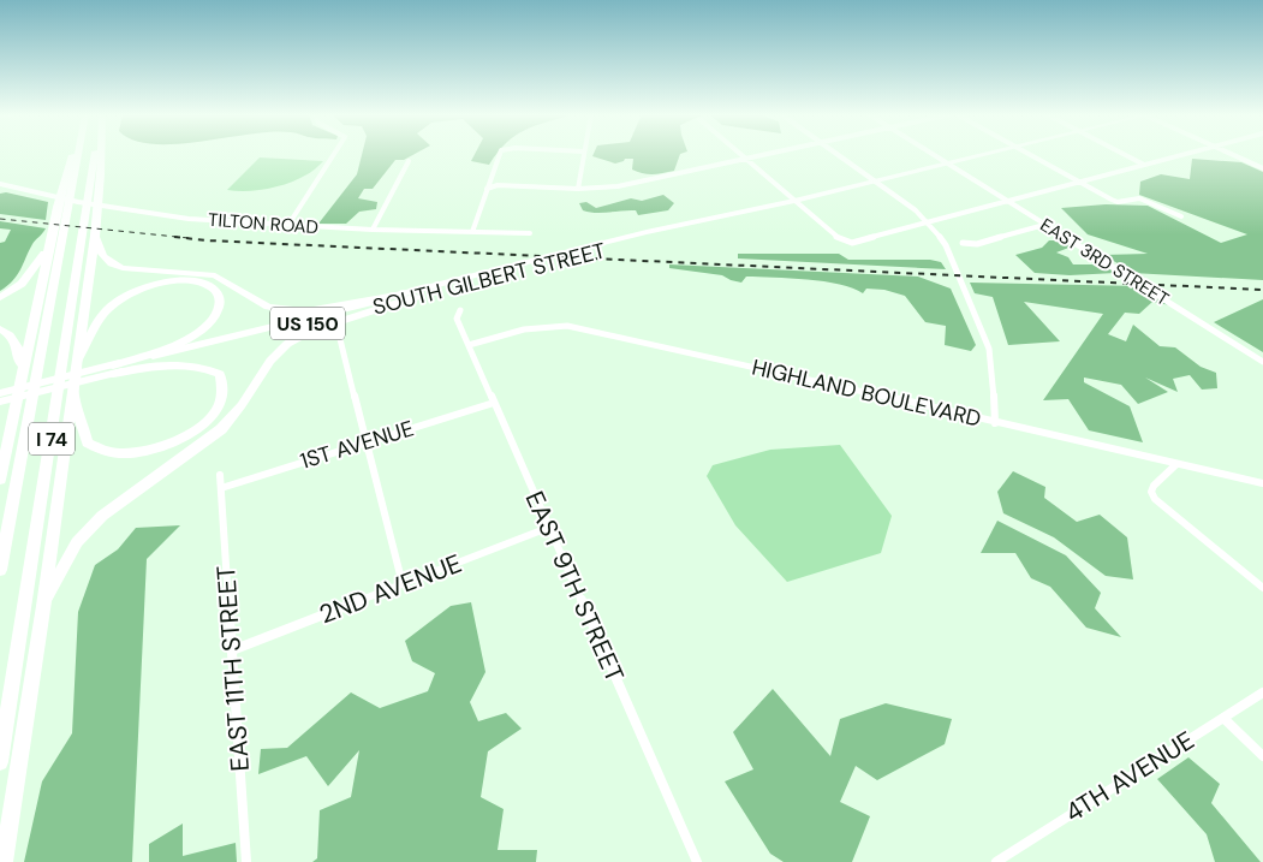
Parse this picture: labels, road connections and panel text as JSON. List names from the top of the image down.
{
  "streets": {
    "highway": ["I 74"],
    "main road": ["SOUTH GILBERT STREET", "US 150"],
    "street": [
      "TILTON ROAD",
      "EAST 3RD STREET",
      "HIGHLAND BOULEVARD",
      "1ST AVENUE",
      "EAST 9TH STREET",
      "2ND AVENUE",
      "EAST 11TH STREET",
      "4TH AVENUE"
    ]
  },
  "crossings": [
    ["EAST 3RD STREET", "SOUTH GILBERT STREET"],
    ["SOUTH GILBERT STREET", "US 150"],
    ["HIGHLAND BOULEVARD", "EAST 9TH STREET"],
    ["1ST AVENUE", "EAST 9TH STREET"],
    ["1ST AVENUE", "EAST 11TH STREET"],
    ["EAST 9TH STREET", "2ND AVENUE"],
    ["2ND AVENUE", "EAST 11TH STREET"]
  ]
}
